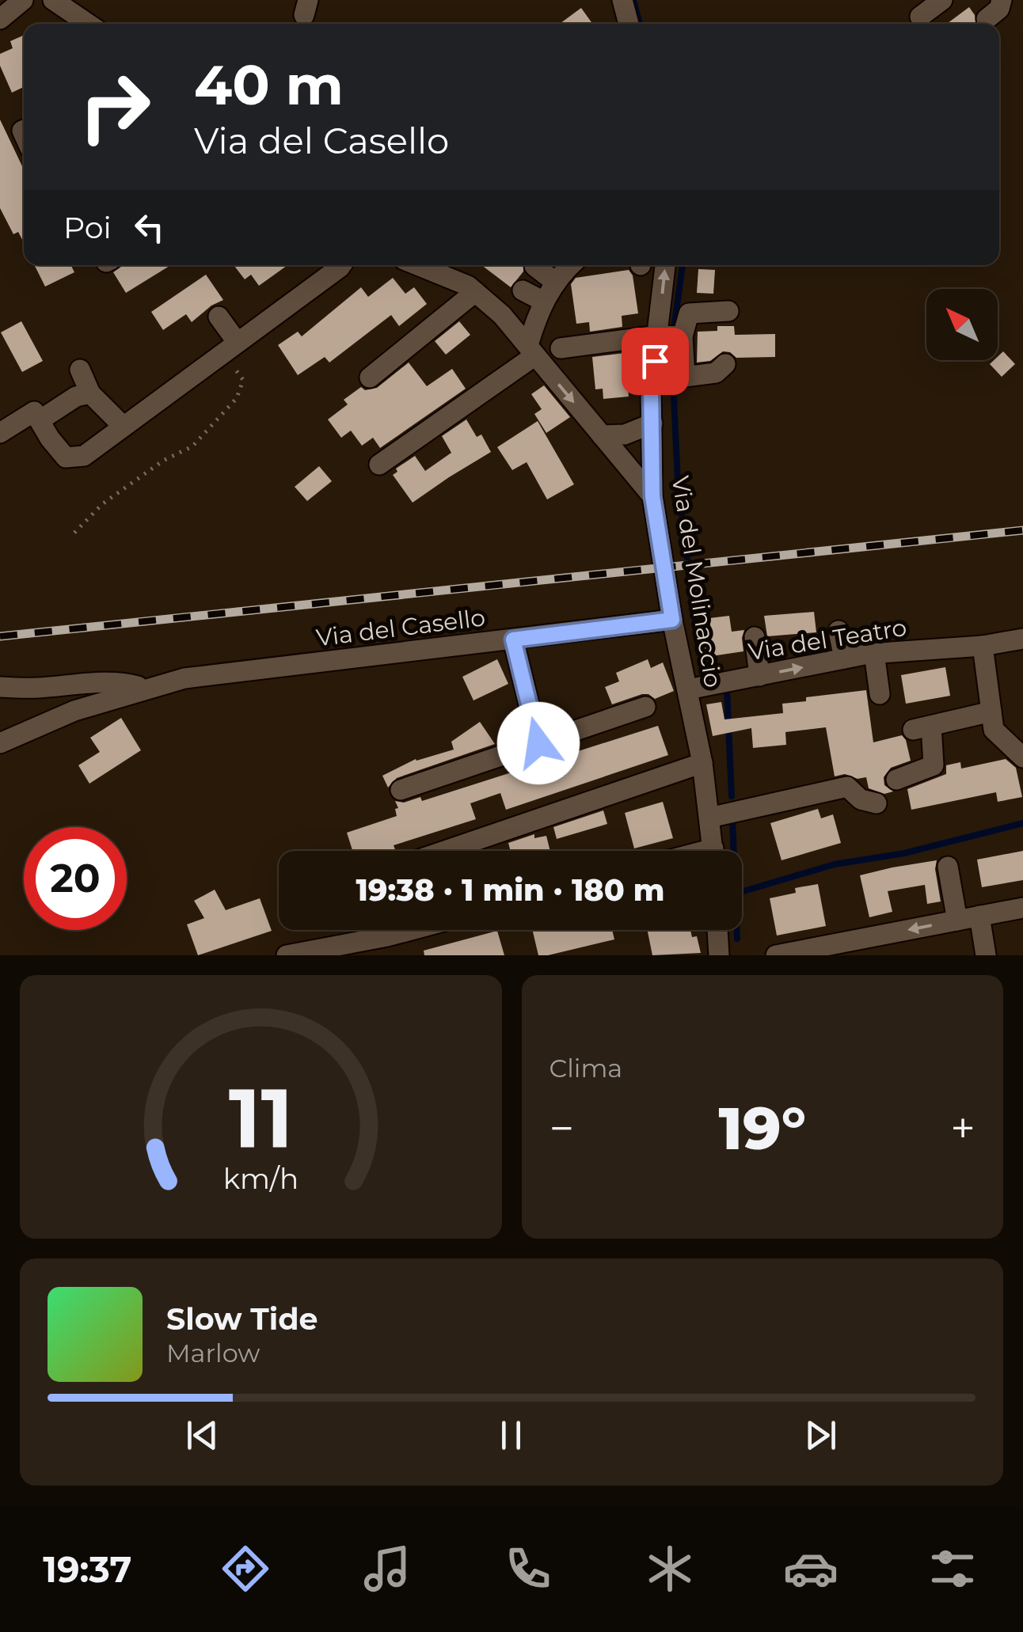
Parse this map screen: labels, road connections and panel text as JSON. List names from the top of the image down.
{
  "streets": {
    "street": ["Via del Molinaccio", "Via del Casello", "Via del Teatro"]
  },
  "crossings": [
    ["Via del Molinaccio", "Via del Casello"],
    ["Via del Molinaccio", "Via del Teatro"]
  ],
  "north": "top left",
  "page": {
    "turn": ["40 m", "Via del Casello"],
    "then": "Poi",
    "limit": "20",
    "trip": "19:38 · 1 min · 180 m",
    "tile": "Clima",
    "heat": ["−", "19°", "+"],
    "song": ["Slow Tide", "Marlow"],
    "tabs": "19:37",
    "gauge": ["11", "km/h"]
  }
}
